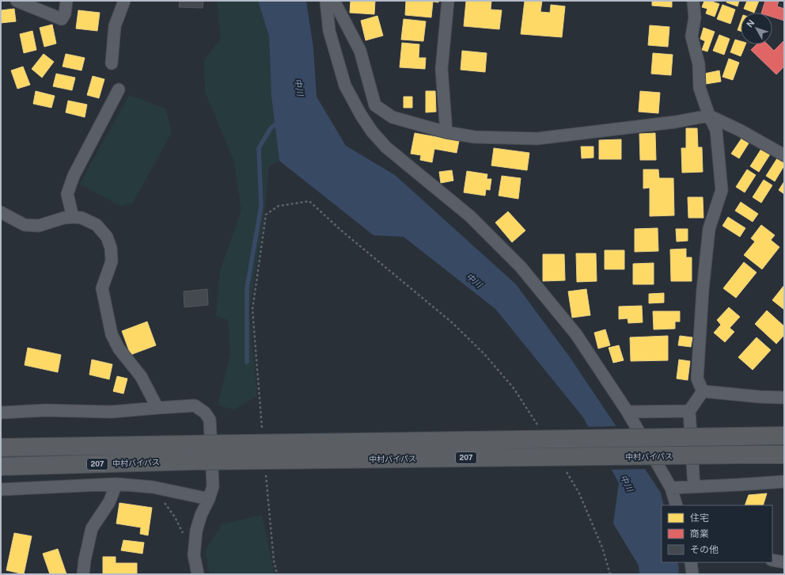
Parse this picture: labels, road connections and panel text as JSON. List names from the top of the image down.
{
  "streets": {
    "highway": ["中村バイパス", "207"]
  },
  "water": ["中川"],
  "legend": ["住宅", "商業", "その他"],
  "north": "top left"
}
